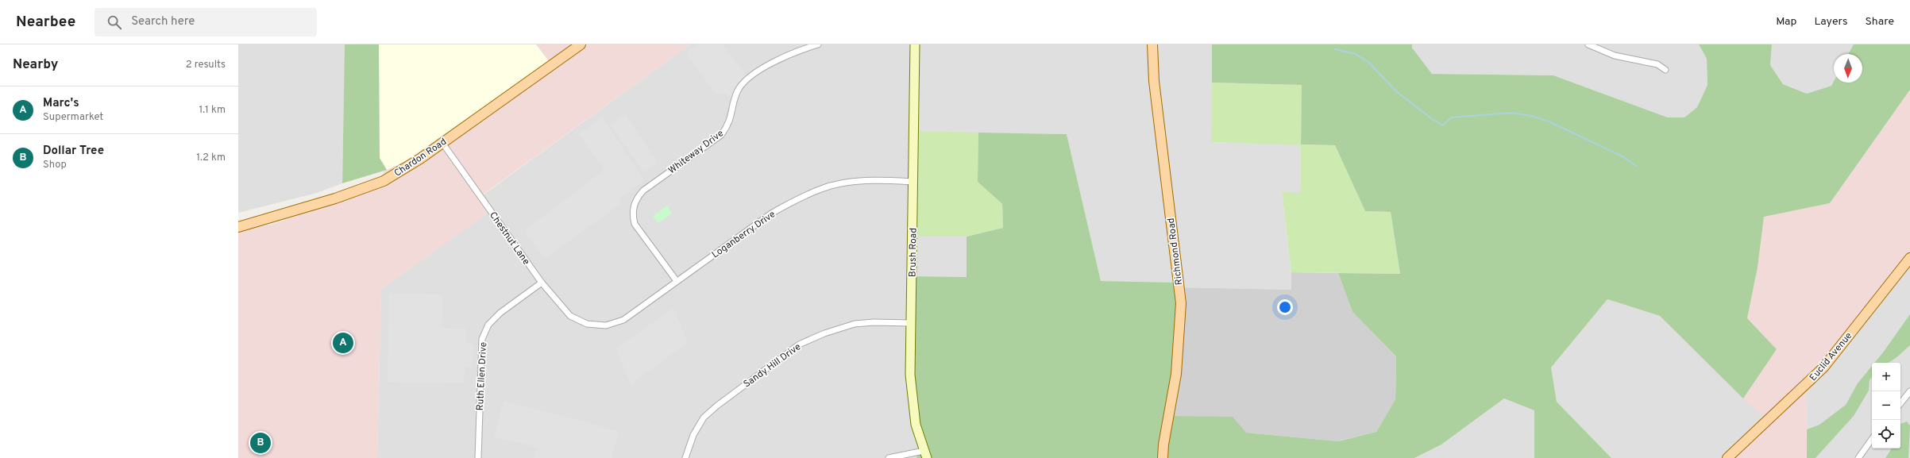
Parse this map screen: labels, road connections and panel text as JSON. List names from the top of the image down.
{
  "streets": {
    "main road": ["Chardon Road", "Richmond Road", "Euclid Avenue"],
    "street": [
      "Whiteway Drive",
      "Loganberry Drive",
      "Chestnut Lane",
      "Brush Road",
      "Sandy Hill Drive",
      "Ruth Ellen Drive"
    ]
  },
  "crossings": [
    ["Whiteway Drive", "Loganberry Drive"],
    ["Chardon Road", "Chestnut Lane"],
    ["Loganberry Drive", "Chestnut Lane"],
    ["Loganberry Drive", "Brush Road"],
    ["Chestnut Lane", "Ruth Ellen Drive"],
    ["Brush Road", "Sandy Hill Drive"]
  ],
  "north": "bottom",
  "page": {
    "header": "Nearbee",
    "search": "Search here",
    "nav": ["Map", "Layers", "Share"],
    "heading": ["Nearby", "2 results"],
    "list": [
      {
        "mark": "A",
        "name": "Marc's",
        "note": "Supermarket",
        "value": "1.1 km"
      },
      {
        "mark": "B",
        "name": "Dollar Tree",
        "note": "Shop",
        "value": "1.2 km"
      }
    ],
    "pins": ["A", "B"],
    "map_buttons": ["+", "−"]
  }
}
